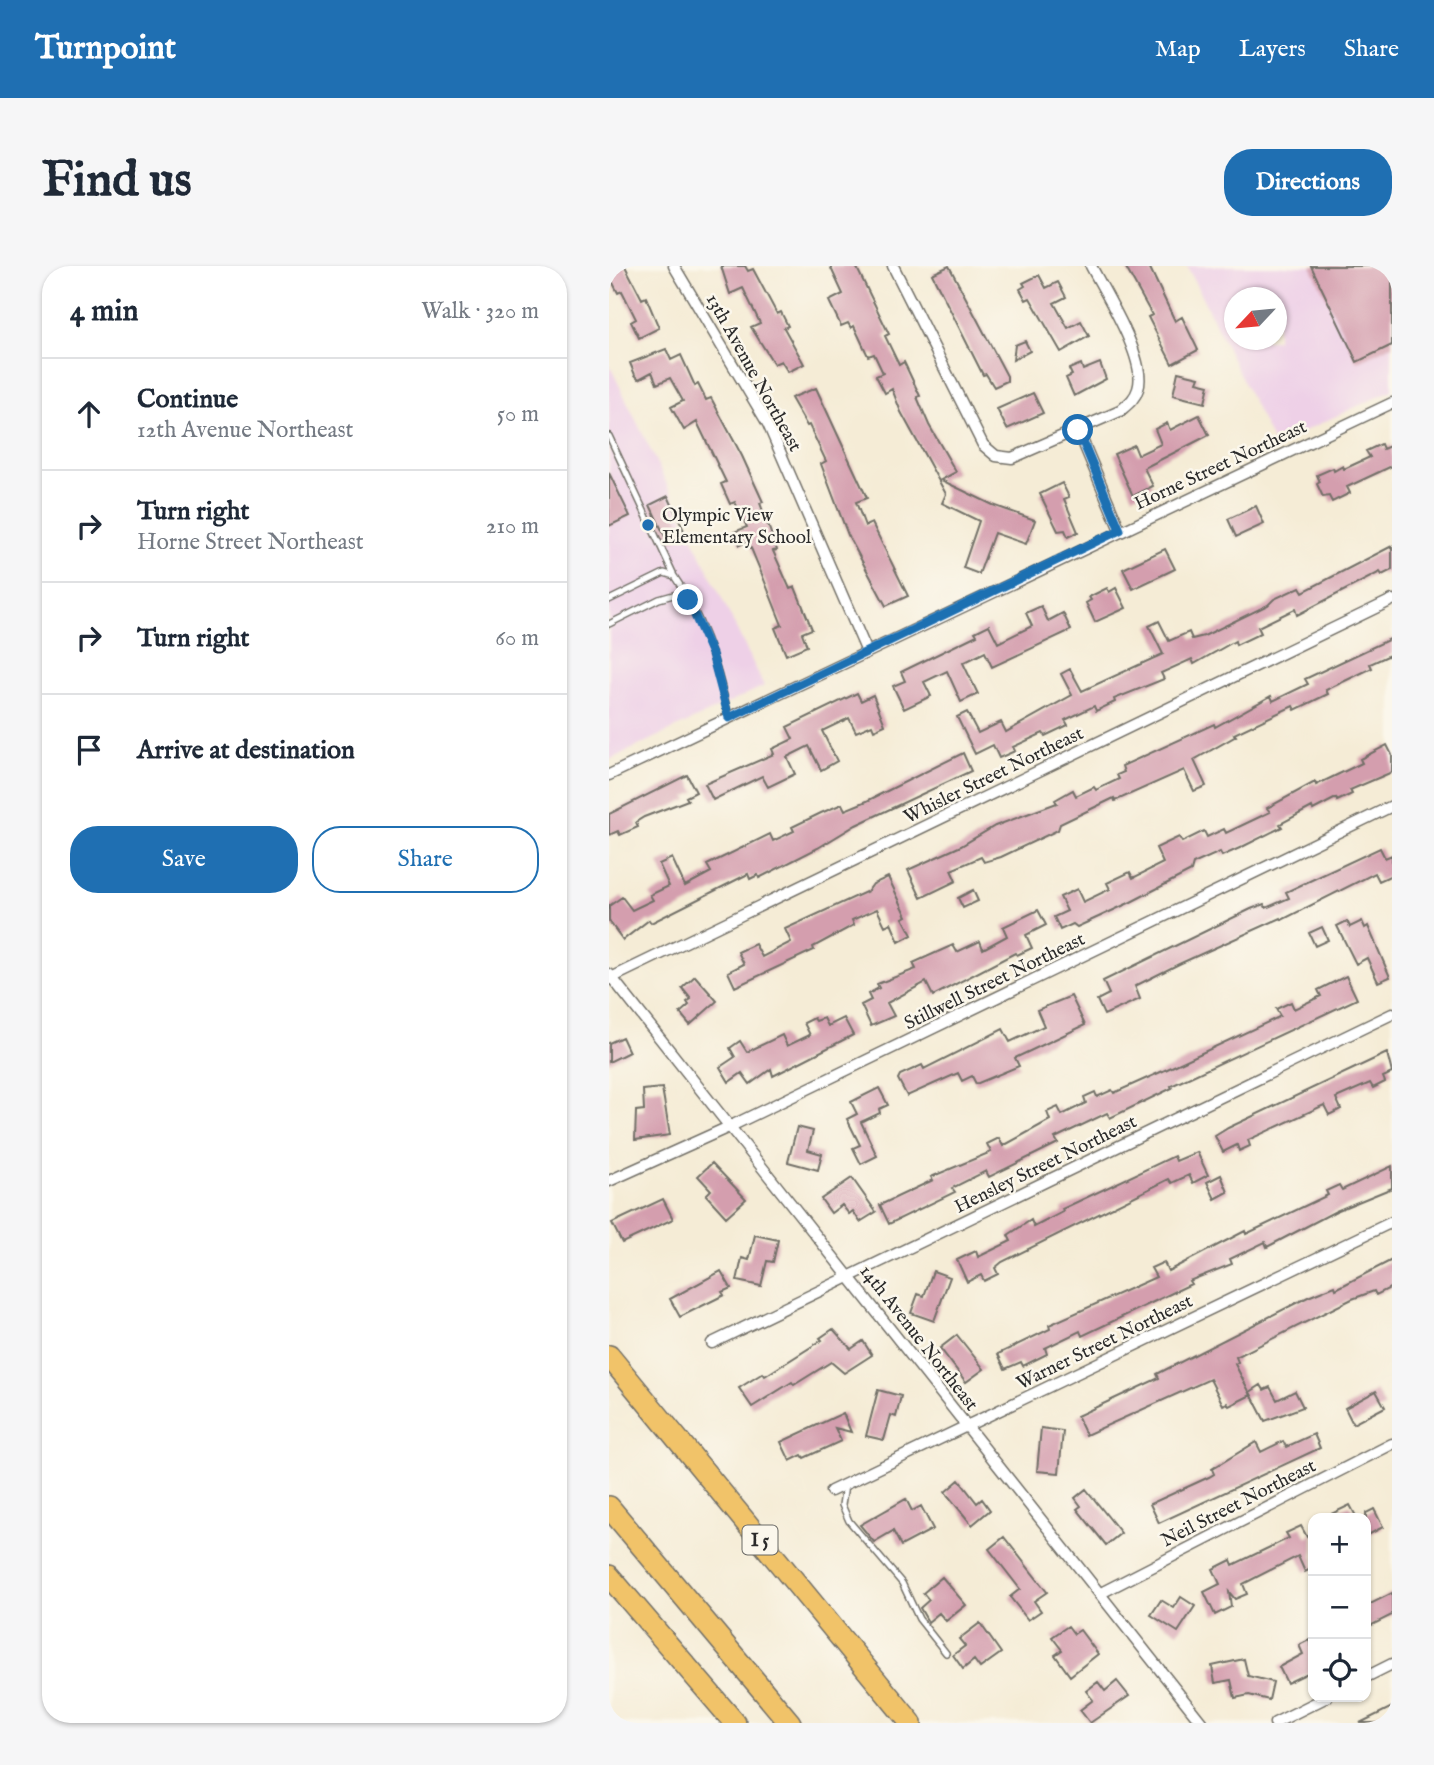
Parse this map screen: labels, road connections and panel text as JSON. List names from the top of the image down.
{
  "streets": {
    "highway": ["I 5"],
    "street": [
      "13th Avenue Northeast",
      "Horne Street Northeast",
      "Whisler Street Northeast",
      "Stillwell Street Northeast",
      "Hensley Street Northeast",
      "14th Avenue Northeast",
      "Warner Street Northeast",
      "Neil Street Northeast"
    ]
  },
  "crossings": [
    ["13th Avenue Northeast", "Horne Street Northeast"],
    ["Whisler Street Northeast", "14th Avenue Northeast"],
    ["Stillwell Street Northeast", "14th Avenue Northeast"],
    ["Hensley Street Northeast", "14th Avenue Northeast"],
    ["14th Avenue Northeast", "Warner Street Northeast"],
    ["14th Avenue Northeast", "Neil Street Northeast"]
  ],
  "places": ["Olympic View Elementary School"],
  "north": "bottom left",
  "page": {
    "header": "Turnpoint",
    "nav": ["Map", "Layers", "Share"],
    "buttons": [
      "Directions",
      ["Save", "Share"]
    ],
    "title": "Find us",
    "heading": ["4 min", "Walk · 320 m"],
    "list": [
      ["Continue", "12th Avenue Northeast", "50 m"],
      ["Turn right", "Horne Street Northeast", "210 m"],
      ["Turn right", "60 m"],
      "Arrive at destination"
    ],
    "map_buttons": ["+", "−"]
  }
}
